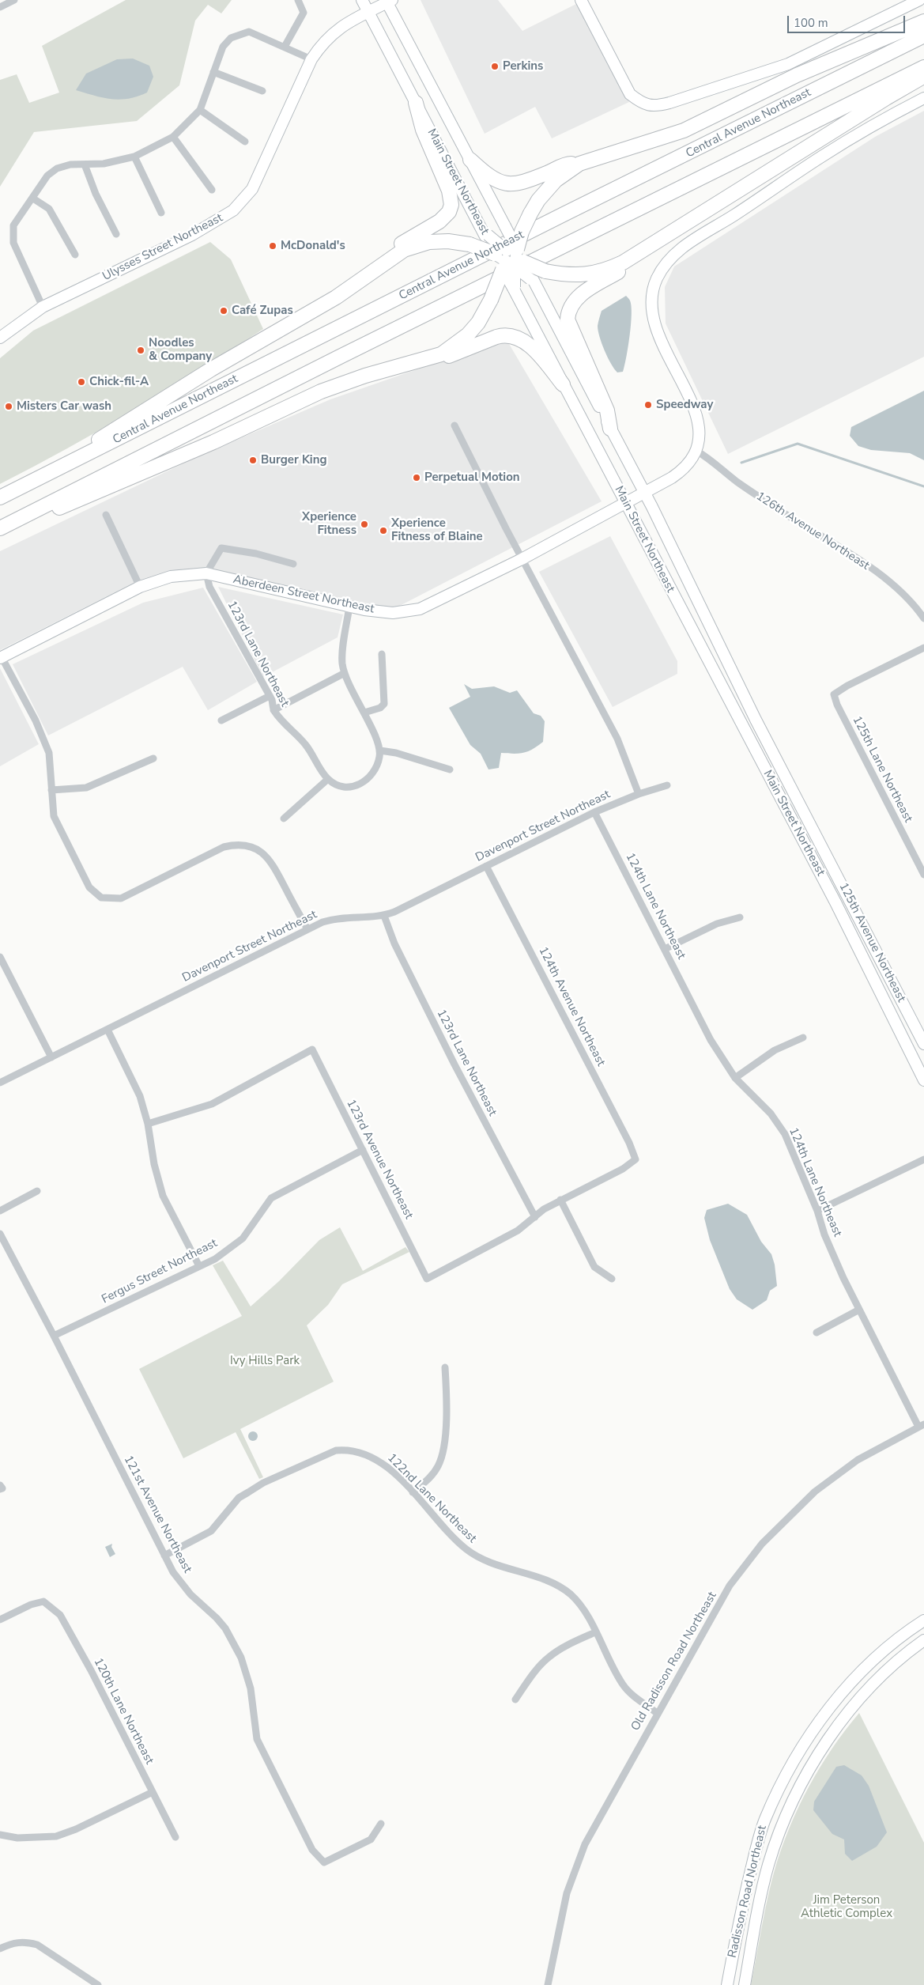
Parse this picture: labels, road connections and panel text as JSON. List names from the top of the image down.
{
  "streets": {
    "highway": ["Central Avenue Northeast"],
    "main road": [
      "Main Street Northeast",
      "Ulysses Street Northeast",
      "Aberdeen Street Northeast",
      "125th Avenue Northeast",
      "Radisson Road Northeast"
    ],
    "street": [
      "126th Avenue Northeast",
      "123rd Lane Northeast",
      "125th Lane Northeast",
      "Davenport Street Northeast",
      "124th Lane Northeast",
      "124th Avenue Northeast",
      "123rd Avenue Northeast",
      "Fergus Street Northeast",
      "122nd Lane Northeast",
      "121st Avenue Northeast",
      "Old Radisson Road Northeast",
      "120th Lane Northeast"
    ]
  },
  "crossings": [
    ["Main Street Northeast", "Ulysses Street Northeast"],
    ["Main Street Northeast", "Aberdeen Street Northeast"],
    ["Main Street Northeast", "125th Avenue Northeast"],
    ["Aberdeen Street Northeast", "123rd Lane Northeast"],
    ["123rd Lane Northeast", "Davenport Street Northeast"],
    ["123rd Lane Northeast", "123rd Avenue Northeast"],
    ["Davenport Street Northeast", "124th Lane Northeast"],
    ["Davenport Street Northeast", "124th Avenue Northeast"],
    ["124th Lane Northeast", "Old Radisson Road Northeast"],
    ["123rd Avenue Northeast", "Fergus Street Northeast"],
    ["Fergus Street Northeast", "121st Avenue Northeast"],
    ["122nd Lane Northeast", "121st Avenue Northeast"],
    ["122nd Lane Northeast", "Old Radisson Road Northeast"]
  ],
  "parks": ["Ivy Hills Park", "Jim Peterson Athletic Complex"],
  "places": [
    "Perkins",
    "McDonald's",
    "Café Zupas",
    "Noodles & Company",
    "Chick-fil-A",
    "Speedway",
    "Misters Car wash",
    "Burger King",
    "Perpetual Motion",
    "Xperience Fitness",
    "Xperience Fitness of Blaine"
  ],
  "scale_bar": "100 m"
}
